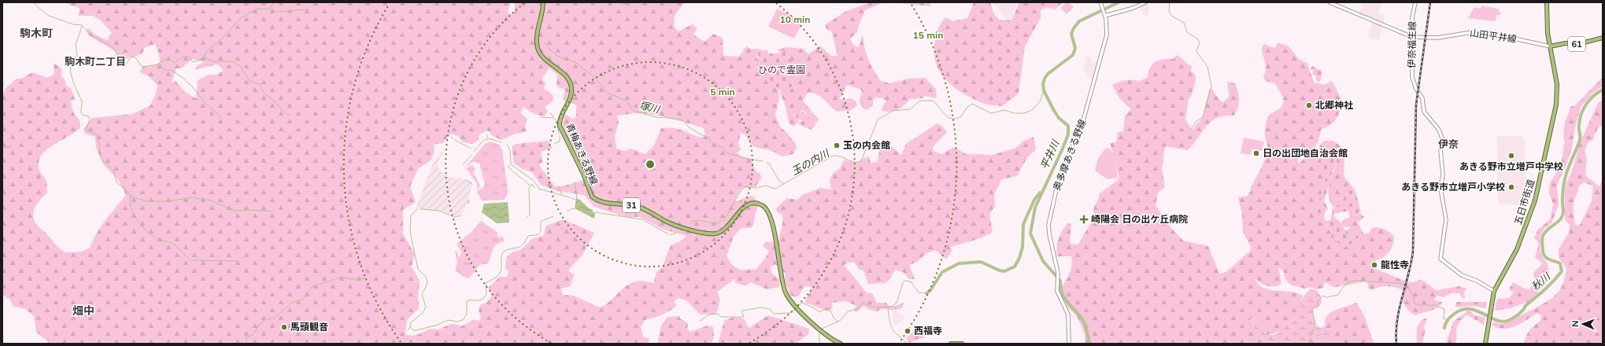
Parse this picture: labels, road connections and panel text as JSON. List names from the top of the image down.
{
  "streets": {
    "main road": [
      "山田平井線",
      "61",
      "伊奈福生線",
      "青梅あきる野線",
      "奥多摩あきる野線",
      "五日市街道",
      "31"
    ]
  },
  "crossings": [
    ["山田平井線", "61"],
    ["山田平井線", "伊奈福生線"],
    ["山田平井線", "五日市街道"],
    ["61", "五日市街道"],
    ["伊奈福生線", "五日市街道"]
  ],
  "districts": [
    "駒木町",
    "駒木町二丁目",
    "伊奈",
    "畑中"
  ],
  "water": [
    "塚川",
    "平井川",
    "玉の内川",
    "秋川"
  ],
  "parks": ["ひので霊園"],
  "places": {
    "other": [
      "北郷神社",
      "玉の内会館",
      "日の出団地自治会館",
      "あきる野市立増戸中学校",
      "あきる野市立増戸小学校",
      "龍性寺",
      "馬頭観音",
      "西福寺"
    ],
    "health": ["崎陽会 日の出ケ丘病院"]
  },
  "north": "left",
  "rings": ["10 min", "15 min", "5 min"]
}
